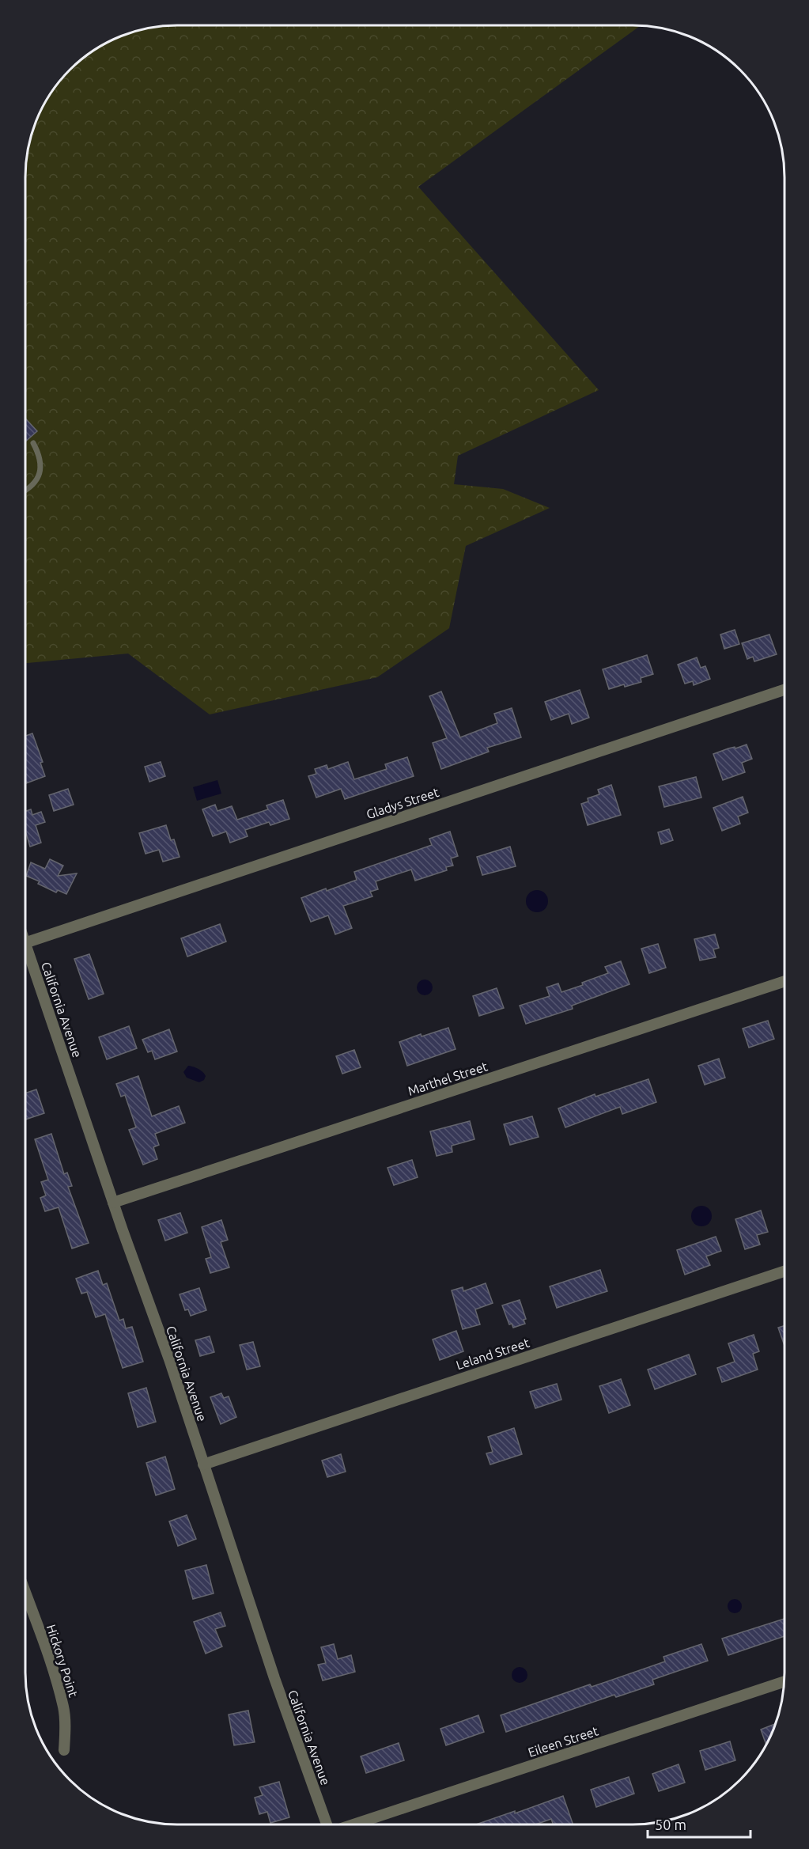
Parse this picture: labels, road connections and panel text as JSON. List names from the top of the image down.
{
  "streets": {
    "street": [
      "Gladys Street",
      "California Avenue",
      "Marthel Street",
      "Leland Street",
      "Hickory Point",
      "Eileen Street"
    ]
  },
  "crossings": [
    ["California Avenue", "Marthel Street"],
    ["California Avenue", "Leland Street"]
  ],
  "scale_bar": "50 m"
}
